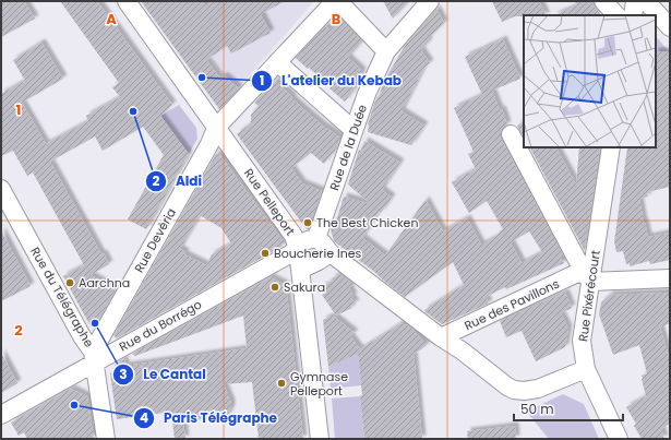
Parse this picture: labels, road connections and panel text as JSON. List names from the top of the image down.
{
  "streets": {
    "street": [
      "Rue de la Duée",
      "Rue Pelleport",
      "Rue Devéria",
      "Rue Pixérécourt",
      "Rue du Télégraphe",
      "Rue des Pavillons",
      "Rue du Borrégo"
    ]
  },
  "crossings": [
    ["Rue Pelleport", "Rue Devéria"],
    ["Rue Pelleport", "Rue du Borrégo"],
    ["Rue Devéria", "Rue du Télégraphe"],
    ["Rue Devéria", "Rue du Borrégo"],
    ["Rue Pixérécourt", "Rue des Pavillons"],
    ["Rue du Télégraphe", "Rue du Borrégo"]
  ],
  "places": [
    "L'atelier du Kebab",
    "Aldi",
    "The Best Chicken",
    "Boucherie Ines",
    "Aarchna",
    "Sakura",
    "Le Cantal",
    "Gymnase Pelleport",
    "Paris Télégraphe"
  ],
  "scale_bar": "50 m",
  "grid": {
    "columns": ["A", "B"],
    "rows": ["1", "2"]
  }
}
